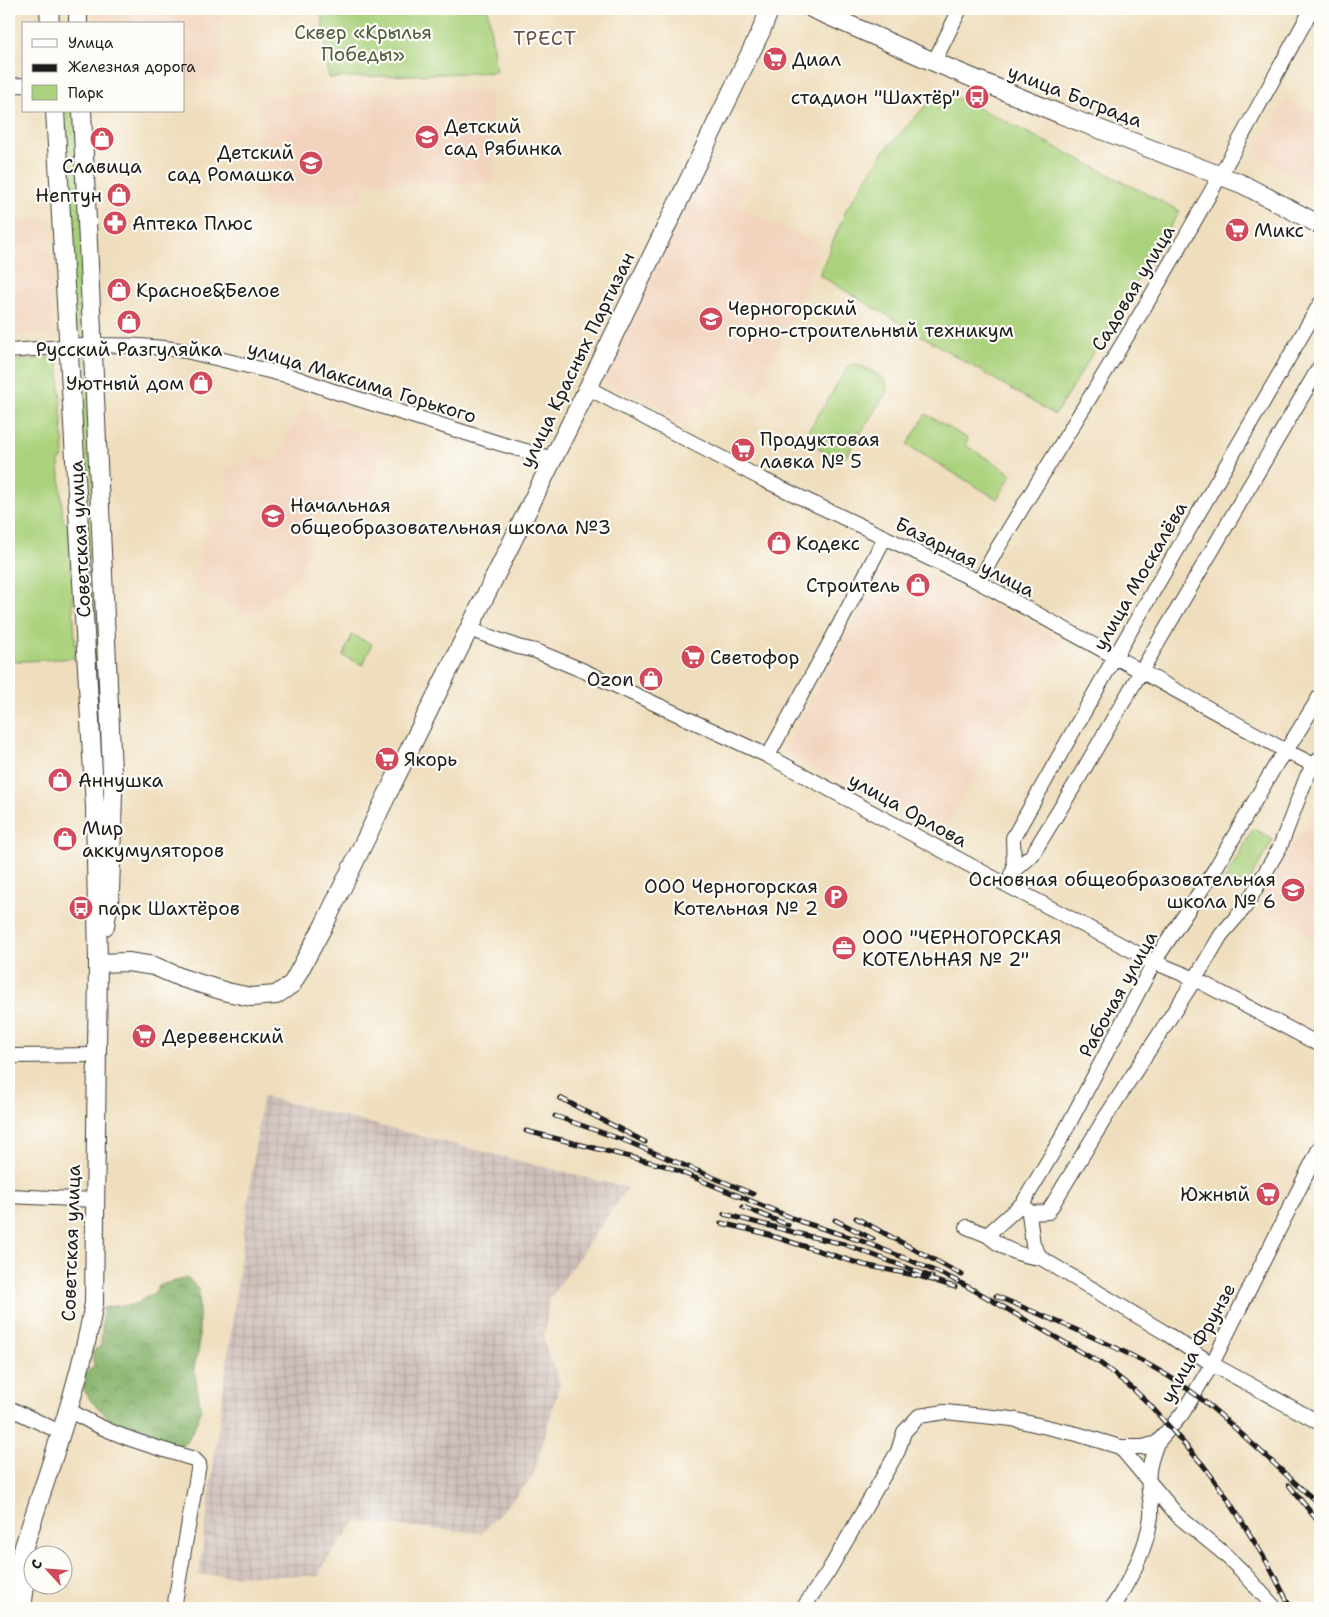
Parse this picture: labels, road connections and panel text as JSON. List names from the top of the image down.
{
  "streets": {
    "main road": ["улица Бограда", "улица Красных Партизан", "Советская улица"],
    "street": [
      "Садовая улица",
      "улица Максима Горького",
      "Базарная улица",
      "улица Москалёва",
      "улица Орлова",
      "Рабочая улица",
      "улица Фрунзе"
    ]
  },
  "crossings": [
    ["улица Бограда", "Садовая улица"],
    ["Садовая улица", "Базарная улица"],
    ["улица Красных Партизан", "улица Максима Горького"],
    ["улица Красных Партизан", "Советская улица"],
    ["улица Красных Партизан", "Базарная улица"],
    ["улица Красных Партизан", "улица Орлова"],
    ["улица Максима Горького", "Советская улица"],
    ["Базарная улица", "улица Москалёва"],
    ["Базарная улица", "Рабочая улица"],
    ["улица Орлова", "Рабочая улица"]
  ],
  "districts": ["ТРЕСТ"],
  "parks": ["Сквер «Крылья Победы»"],
  "places": {
    "supermarket": [
      "Диал",
      "Микс",
      "Продуктовая лавка № 5",
      "Светофор",
      "Якорь",
      "Деревенский",
      "Южный"
    ],
    "bus stop": ["стадион \"Шахтёр\"", "парк Шахтёров"],
    "school or university": [
      "Детский сад Рябинка",
      "Детский сад Ромашка",
      "Черногорский горно-строительный техникум",
      "Начальная общеобразовательная школа №3",
      "Основная общеобразовательная школа № 6"
    ],
    "shop": [
      "Славица",
      "Нептун",
      "Красное&Белое",
      "Русский Разгуляйка",
      "Уютный дом",
      "Кодекс",
      "Строитель",
      "Ozon",
      "Аннушка",
      "Мир аккумуляторов"
    ],
    "pharmacy": ["Аптека Плюс"],
    "parking": ["ООО Черногорская Котельная № 2"],
    "office": ["ООО \"ЧЕРНОГОРСКАЯ КОТЕЛЬНАЯ № 2\""]
  },
  "legend": ["Улица", "Железная дорога", "Парк"],
  "north": "top left"
}
